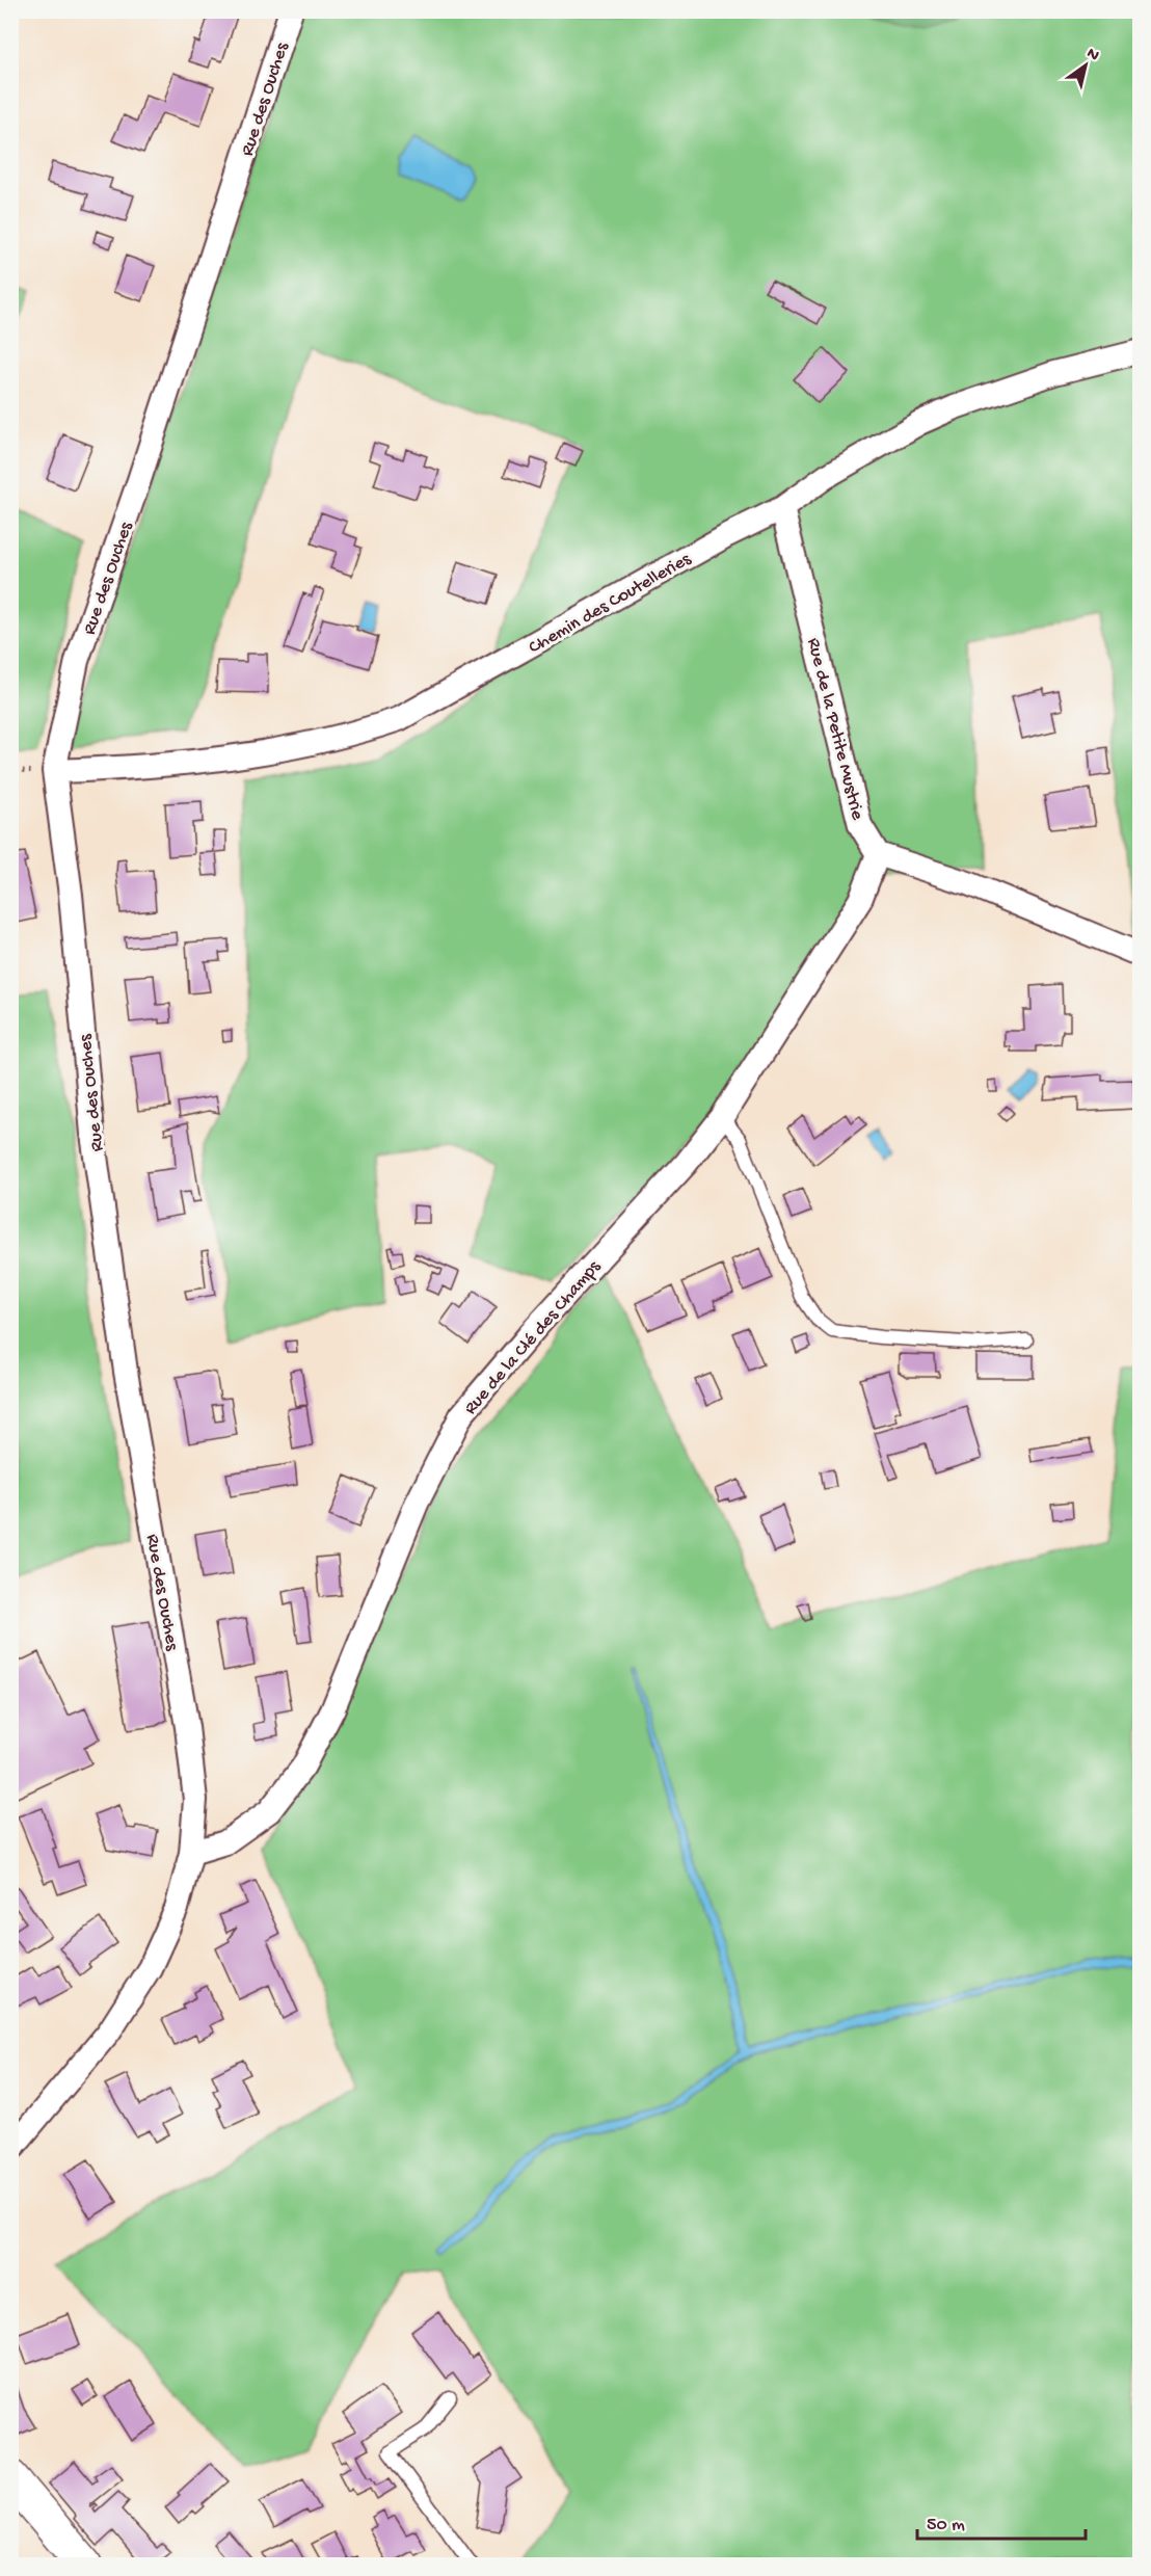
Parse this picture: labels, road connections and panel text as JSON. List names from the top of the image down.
{
  "streets": {
    "street": [
      "Rue des Ouches",
      "Chemin des Coutelleries",
      "Rue de la Petite Mustrie",
      "Rue de la Clé des Champs"
    ]
  },
  "crossings": [
    ["Rue des Ouches", "Chemin des Coutelleries"],
    ["Rue des Ouches", "Rue de la Clé des Champs"],
    ["Chemin des Coutelleries", "Rue de la Petite Mustrie"],
    ["Rue de la Petite Mustrie", "Rue de la Clé des Champs"]
  ],
  "scale_bar": "50 m",
  "north": "top right"
}
